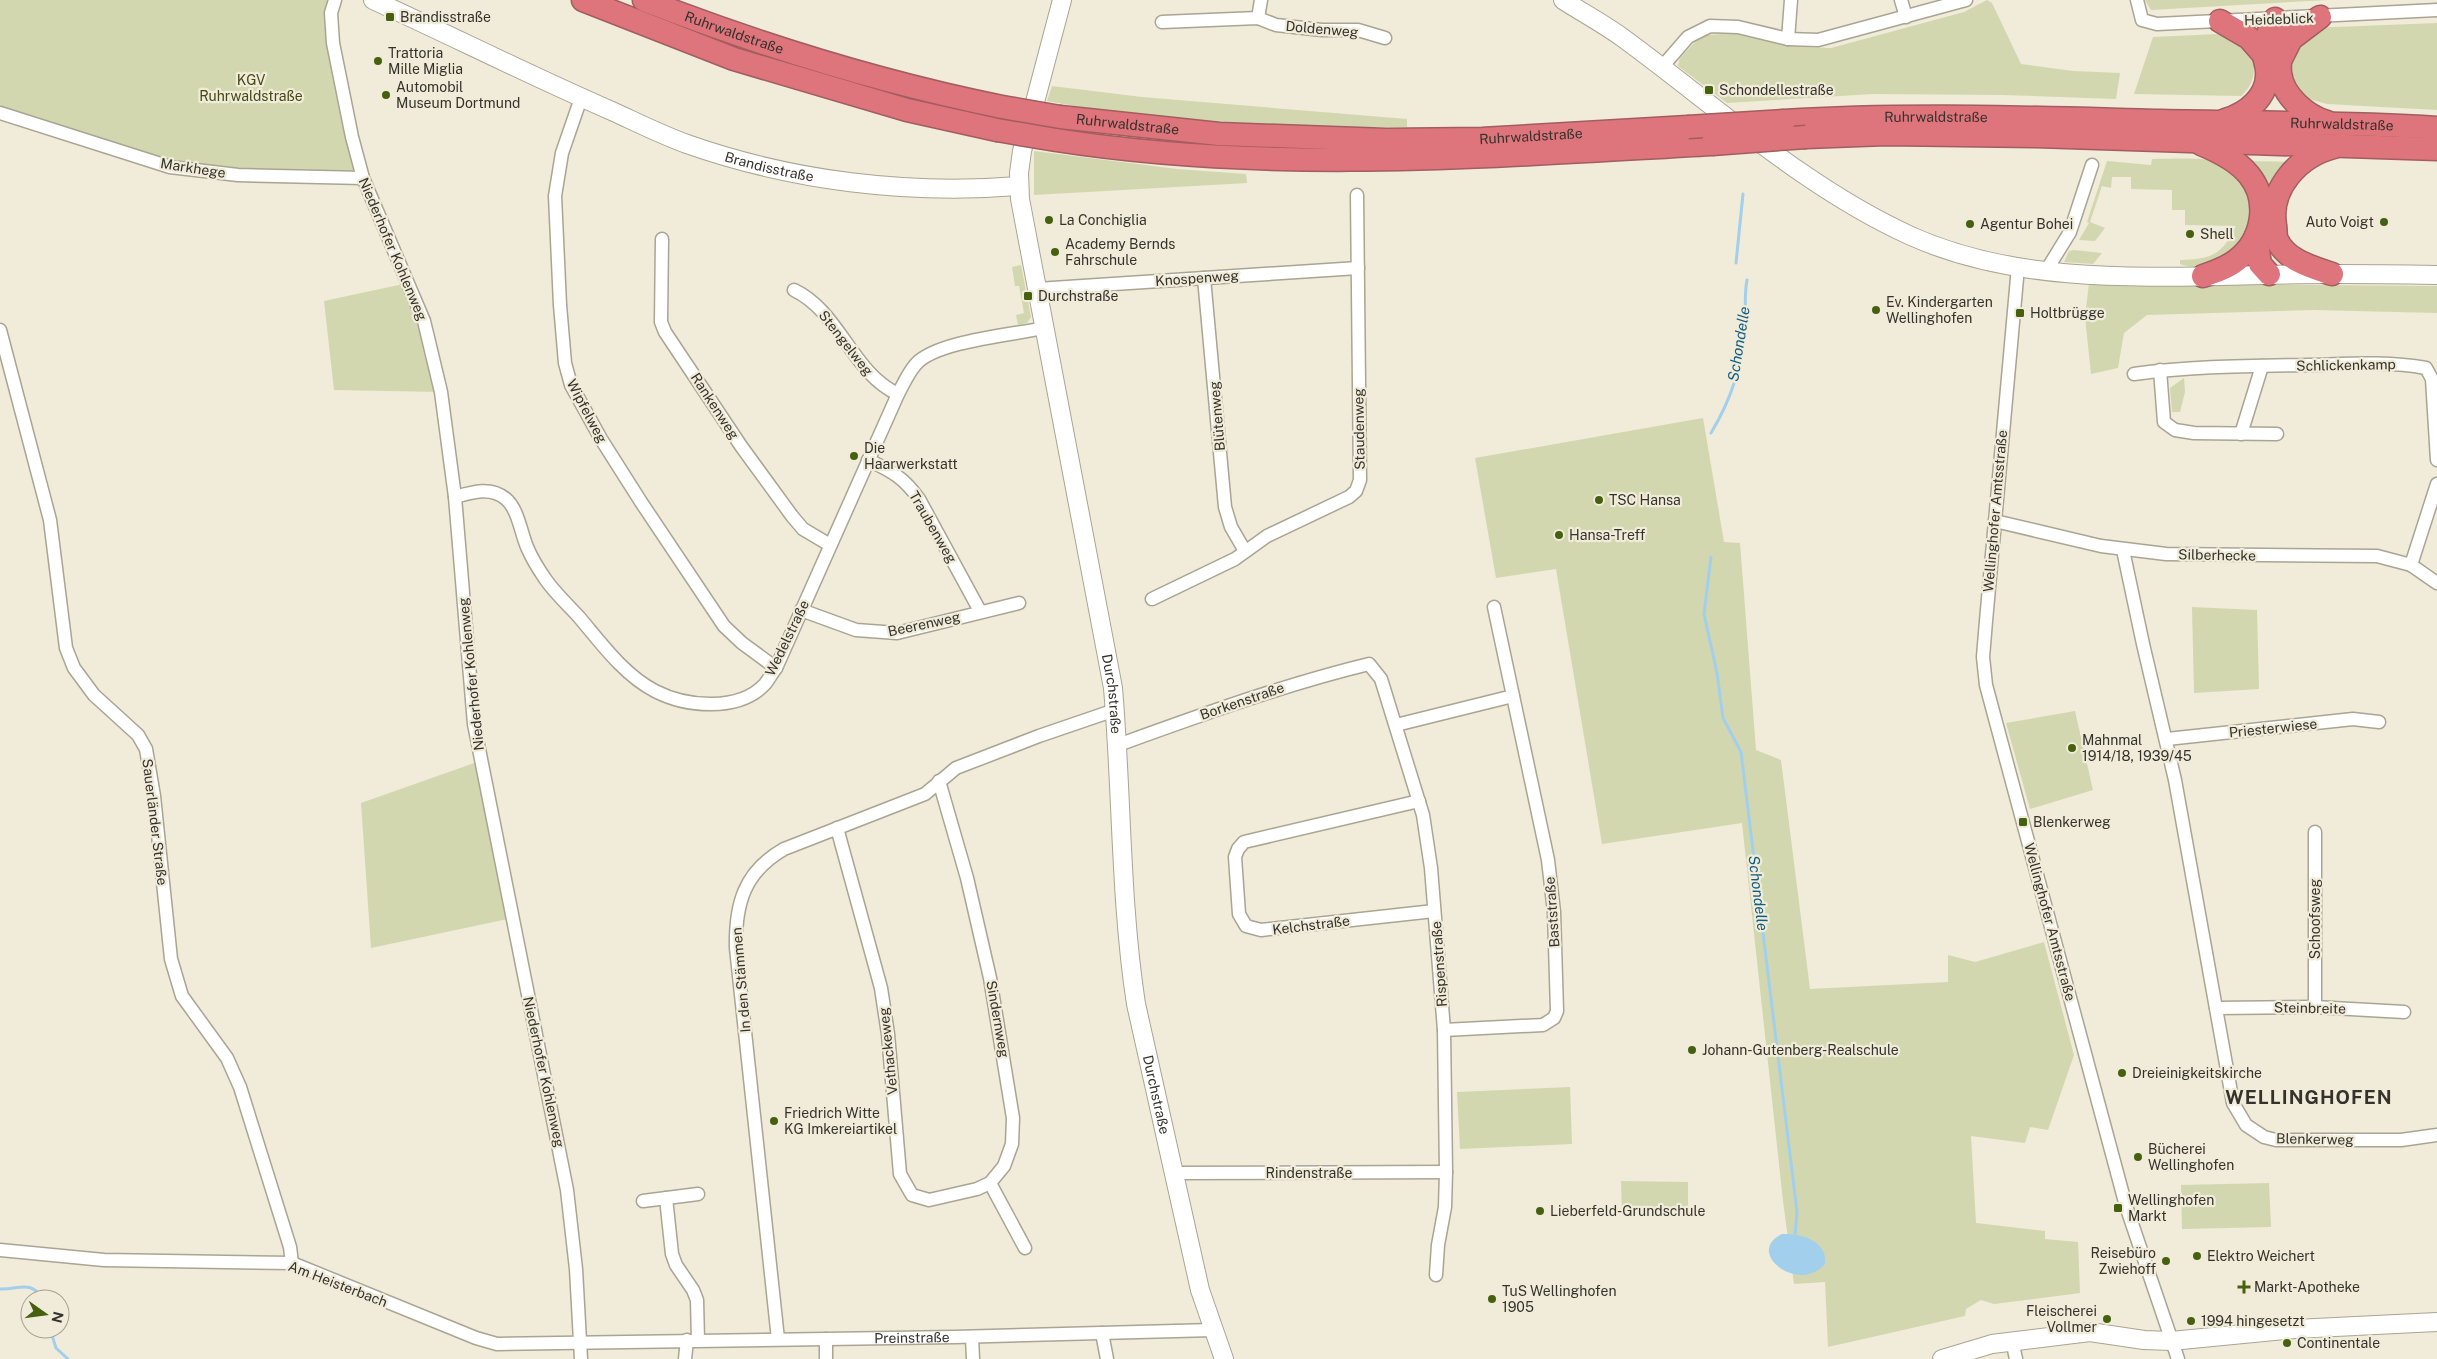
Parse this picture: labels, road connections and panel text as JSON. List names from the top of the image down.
{
  "streets": {
    "highway": ["Ruhrwaldstraße"],
    "street": [
      "Heideblick",
      "Doldenweg",
      "Brandisstraße",
      "Markhege",
      "Niederhofer Kohlenweg",
      "Knospenweg",
      "Stengelweg",
      "Schlickenkamp",
      "Rankenweg",
      "Wipfelweg",
      "Blütenweg",
      "Staudenweg",
      "Wellinghofer Amtsstraße",
      "Traubenweg",
      "Silberhecke",
      "Beerenweg",
      "Wedelstraße",
      "Durchstraße",
      "Borkenstraße",
      "Priesterwiese",
      "Sauerländer Straße",
      "Baststraße",
      "Schoofsweg",
      "Kelchstraße",
      "Rispenstraße",
      "In den Stämmen",
      "Steinbreite",
      "Sindernweg",
      "Vethackeweg",
      "Blenkerweg",
      "Rindenstraße",
      "Am Heisterbach",
      "Preinstraße"
    ]
  },
  "crossings": [
    ["Brandisstraße", "Wipfelweg"],
    ["Brandisstraße", "Durchstraße"],
    ["Markhege", "Niederhofer Kohlenweg"],
    ["Niederhofer Kohlenweg", "Wedelstraße"],
    ["Niederhofer Kohlenweg", "Am Heisterbach"],
    ["Niederhofer Kohlenweg", "Preinstraße"],
    ["Knospenweg", "Blütenweg"],
    ["Knospenweg", "Staudenweg"],
    ["Knospenweg", "Durchstraße"],
    ["Stengelweg", "Wedelstraße"],
    ["Rankenweg", "Wedelstraße"],
    ["Wipfelweg", "Wedelstraße"],
    ["Blütenweg", "Staudenweg"],
    ["Wellinghofer Amtsstraße", "Silberhecke"],
    ["Traubenweg", "Beerenweg"],
    ["Traubenweg", "Wedelstraße"],
    ["Silberhecke", "Blenkerweg"],
    ["Beerenweg", "Wedelstraße"],
    ["Wedelstraße", "Durchstraße"],
    ["Durchstraße", "Borkenstraße"],
    ["Durchstraße", "In den Stämmen"],
    ["Durchstraße", "Rindenstraße"],
    ["Durchstraße", "Preinstraße"],
    ["Borkenstraße", "Rispenstraße"],
    ["Priesterwiese", "Blenkerweg"],
    ["Sauerländer Straße", "Am Heisterbach"],
    ["Baststraße", "Rispenstraße"],
    ["Schoofsweg", "Steinbreite"],
    ["Kelchstraße", "Rispenstraße"],
    ["Rispenstraße", "Rindenstraße"],
    ["In den Stämmen", "Sindernweg"],
    ["In den Stämmen", "Vethackeweg"],
    ["In den Stämmen", "Preinstraße"],
    ["Steinbreite", "Blenkerweg"],
    ["Sindernweg", "Vethackeweg"],
    ["Am Heisterbach", "Preinstraße"]
  ],
  "districts": ["WELLINGHOFEN"],
  "water": ["Schondelle"],
  "parks": ["KGV Ruhrwaldstraße"],
  "places": {
    "transit": [
      "Brandisstraße",
      "Schondellestraße",
      "Durchstraße",
      "Holtbrügge",
      "Blenkerweg",
      "Wellinghofen Markt"
    ],
    "other": [
      "Trattoria Mille Miglia",
      "Automobil Museum Dortmund",
      "La Conchiglia",
      "Auto Voigt",
      "Agentur Bohei",
      "Shell",
      "Academy Bernds Fahrschule",
      "Ev. Kindergarten Wellinghofen",
      "Die Haarwerkstatt",
      "TSC Hansa",
      "Hansa-Treff",
      "Mahnmal 1914/18, 1939/45",
      "Johann-Gutenberg-Realschule",
      "Dreieinigkeitskirche",
      "Friedrich Witte KG Imkereiartikel",
      "Bücherei Wellinghofen",
      "Lieberfeld-Grundschule",
      "Elektro Weichert",
      "Reisebüro Zwiehoff",
      "TuS Wellinghofen 1905",
      "Fleischerei Vollmer",
      "1994 hingesetzt",
      "Continentale"
    ],
    "health": ["Markt-Apotheke"]
  },
  "north": "right"
}
